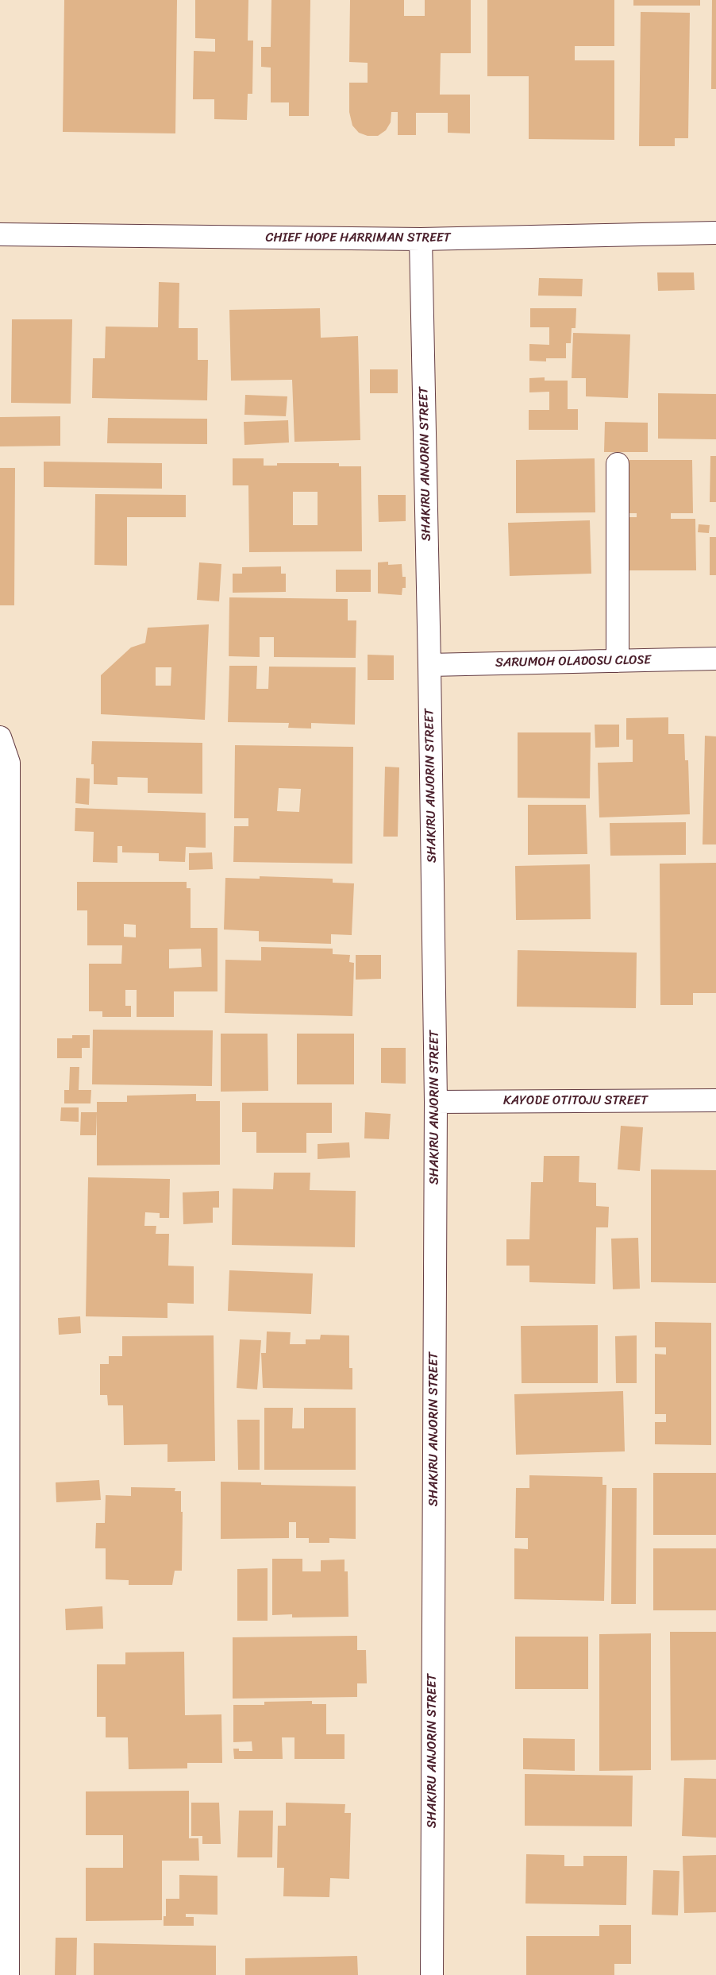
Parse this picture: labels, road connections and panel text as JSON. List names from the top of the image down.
{
  "streets": {
    "street": [
      "CHIEF HOPE HARRIMAN STREET",
      "SHAKIRU ANJORIN STREET",
      "SARUMOH OLADOSU CLOSE",
      "KAYODE OTITOJU STREET"
    ]
  },
  "crossings": [
    ["CHIEF HOPE HARRIMAN STREET", "SHAKIRU ANJORIN STREET"],
    ["SHAKIRU ANJORIN STREET", "SARUMOH OLADOSU CLOSE"],
    ["SHAKIRU ANJORIN STREET", "KAYODE OTITOJU STREET"]
  ]
}
